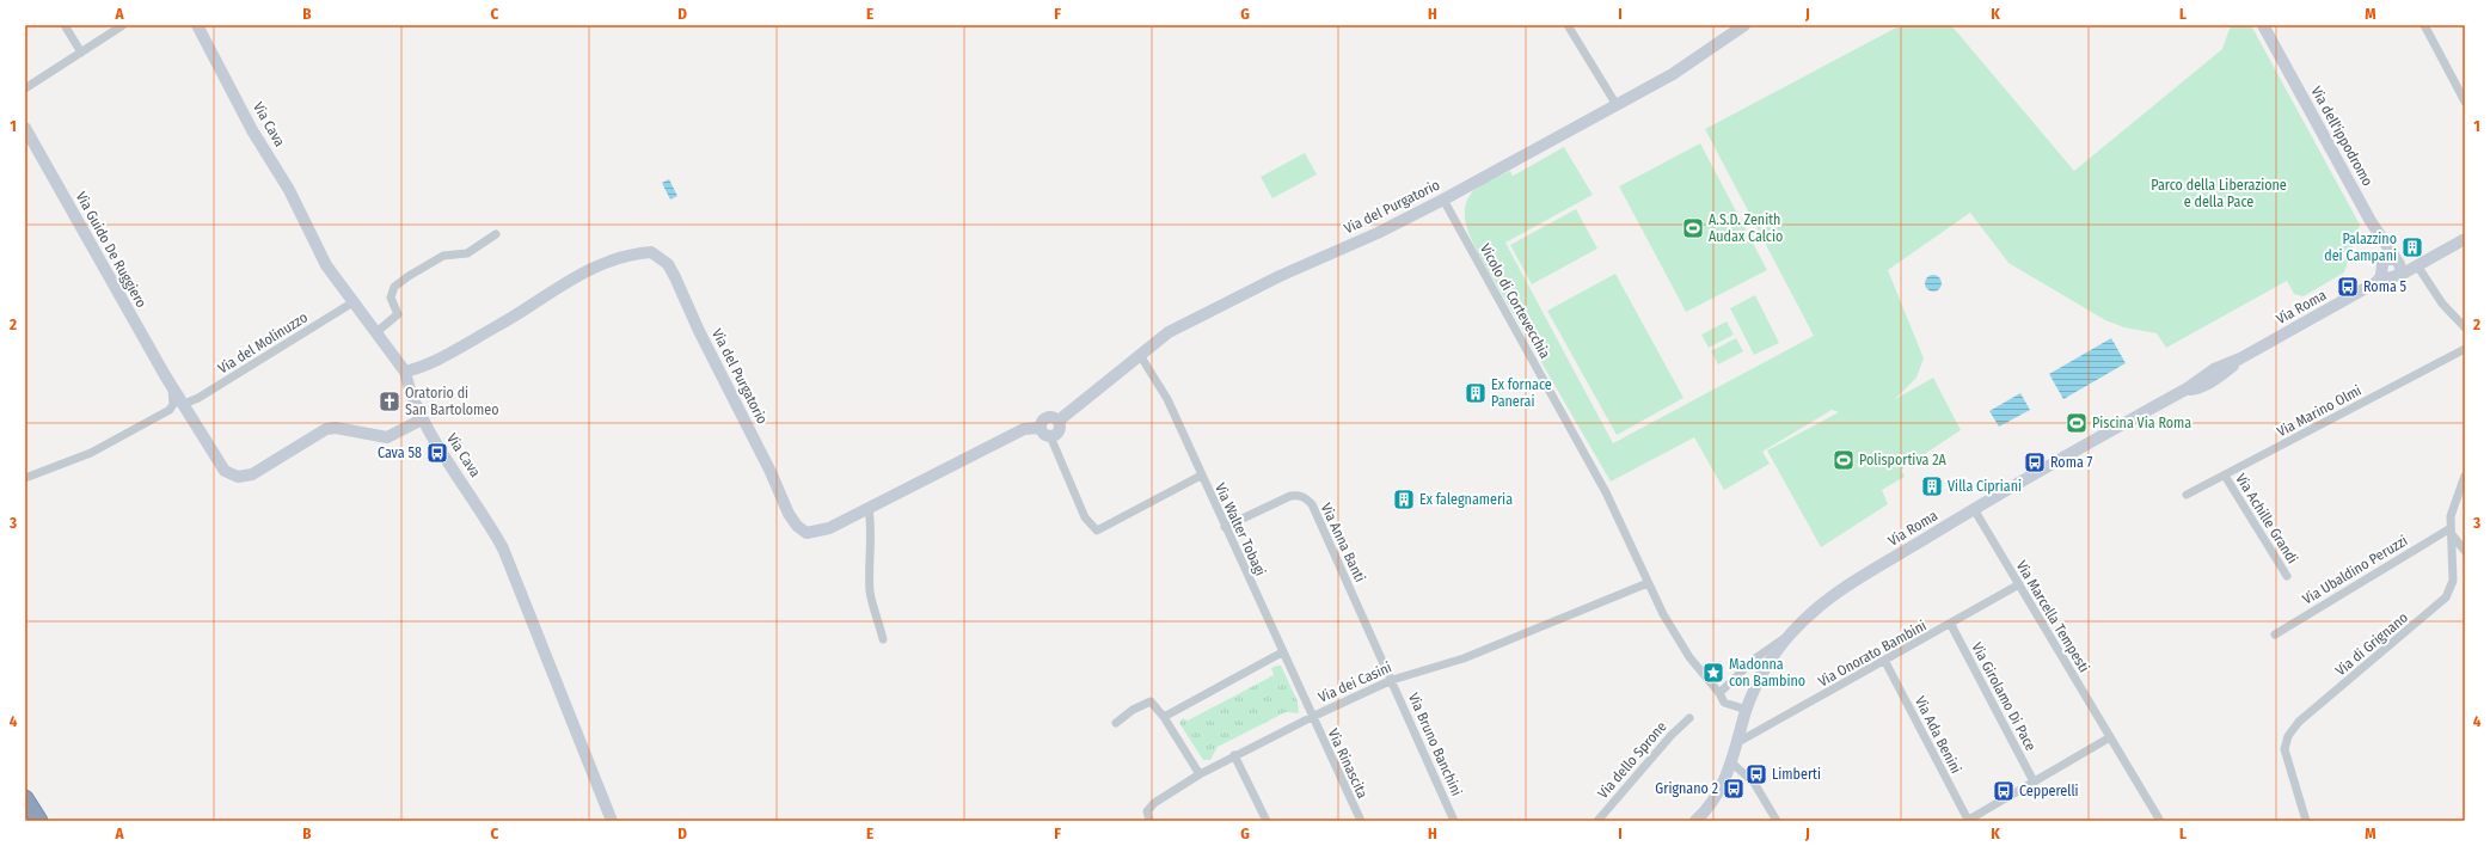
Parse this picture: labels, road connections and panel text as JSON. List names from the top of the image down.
{
  "streets": {
    "street": [
      "Via Cava",
      "Via dell'ippodromo",
      "Via del Purgatorio",
      "Via Guido De Ruggiero",
      "Vicolo di Cortevecchia",
      "Via Roma",
      "Via del Molinuzzo",
      "Via Marino Olmi",
      "Via Achille Grandi",
      "Via Walter Tobagi",
      "Via Anna Banti",
      "Via Ubaldino Peruzzi",
      "Via Marcella Tempesti",
      "Via di Grignano",
      "Via Onorato Bambini",
      "Via dei Casini",
      "Via Girolamo Di Pace",
      "Via Ada Benini",
      "Via Bruno Banchini",
      "Via dello Sprone",
      "Via Rinascita"
    ]
  },
  "crossings": [
    ["Via Cava", "Via del Purgatorio"],
    ["Via Cava", "Via Guido De Ruggiero"],
    ["Via Cava", "Via del Molinuzzo"],
    ["Via dell'ippodromo", "Via Roma"],
    ["Via del Purgatorio", "Vicolo di Cortevecchia"],
    ["Via del Purgatorio", "Via Walter Tobagi"],
    ["Via Guido De Ruggiero", "Via del Molinuzzo"],
    ["Vicolo di Cortevecchia", "Via dei Casini"],
    ["Via Roma", "Via Marcella Tempesti"],
    ["Via Roma", "Via Onorato Bambini"],
    ["Via Marino Olmi", "Via Achille Grandi"],
    ["Via Walter Tobagi", "Via Anna Banti"],
    ["Via Walter Tobagi", "Via dei Casini"],
    ["Via Walter Tobagi", "Via Rinascita"],
    ["Via Anna Banti", "Via dei Casini"],
    ["Via Anna Banti", "Via Bruno Banchini"],
    ["Via Ubaldino Peruzzi", "Via di Grignano"],
    ["Via Marcella Tempesti", "Via Onorato Bambini"],
    ["Via Onorato Bambini", "Via Girolamo Di Pace"],
    ["Via Onorato Bambini", "Via Ada Benini"],
    ["Via dei Casini", "Via Bruno Banchini"],
    ["Via dei Casini", "Via Rinascita"]
  ],
  "parks": ["Parco della Liberazione e della Pace"],
  "places": {
    "sports": ["A.S.D. Zenith Audax Calcio", "Piscina Via Roma", "Polisportiva 2A"],
    "building": [
      "Palazzino dei Campani",
      "Ex fornace Panerai",
      "Villa Cipriani",
      "Ex falegnameria"
    ],
    "bus stop": [
      "Roma 5",
      "Cava 58",
      "Roma 7",
      "Limberti",
      "Grignano 2",
      "Cepperelli"
    ],
    "church": ["Oratorio di San Bartolomeo"],
    "place": ["Madonna con Bambino"]
  },
  "grid": {
    "columns": [
      "A",
      "B",
      "C",
      "D",
      "E",
      "F",
      "G",
      "H",
      "I",
      "J",
      "K",
      "L",
      "M"
    ],
    "rows": [
      "1",
      "2",
      "3",
      "4"
    ]
  }
}
